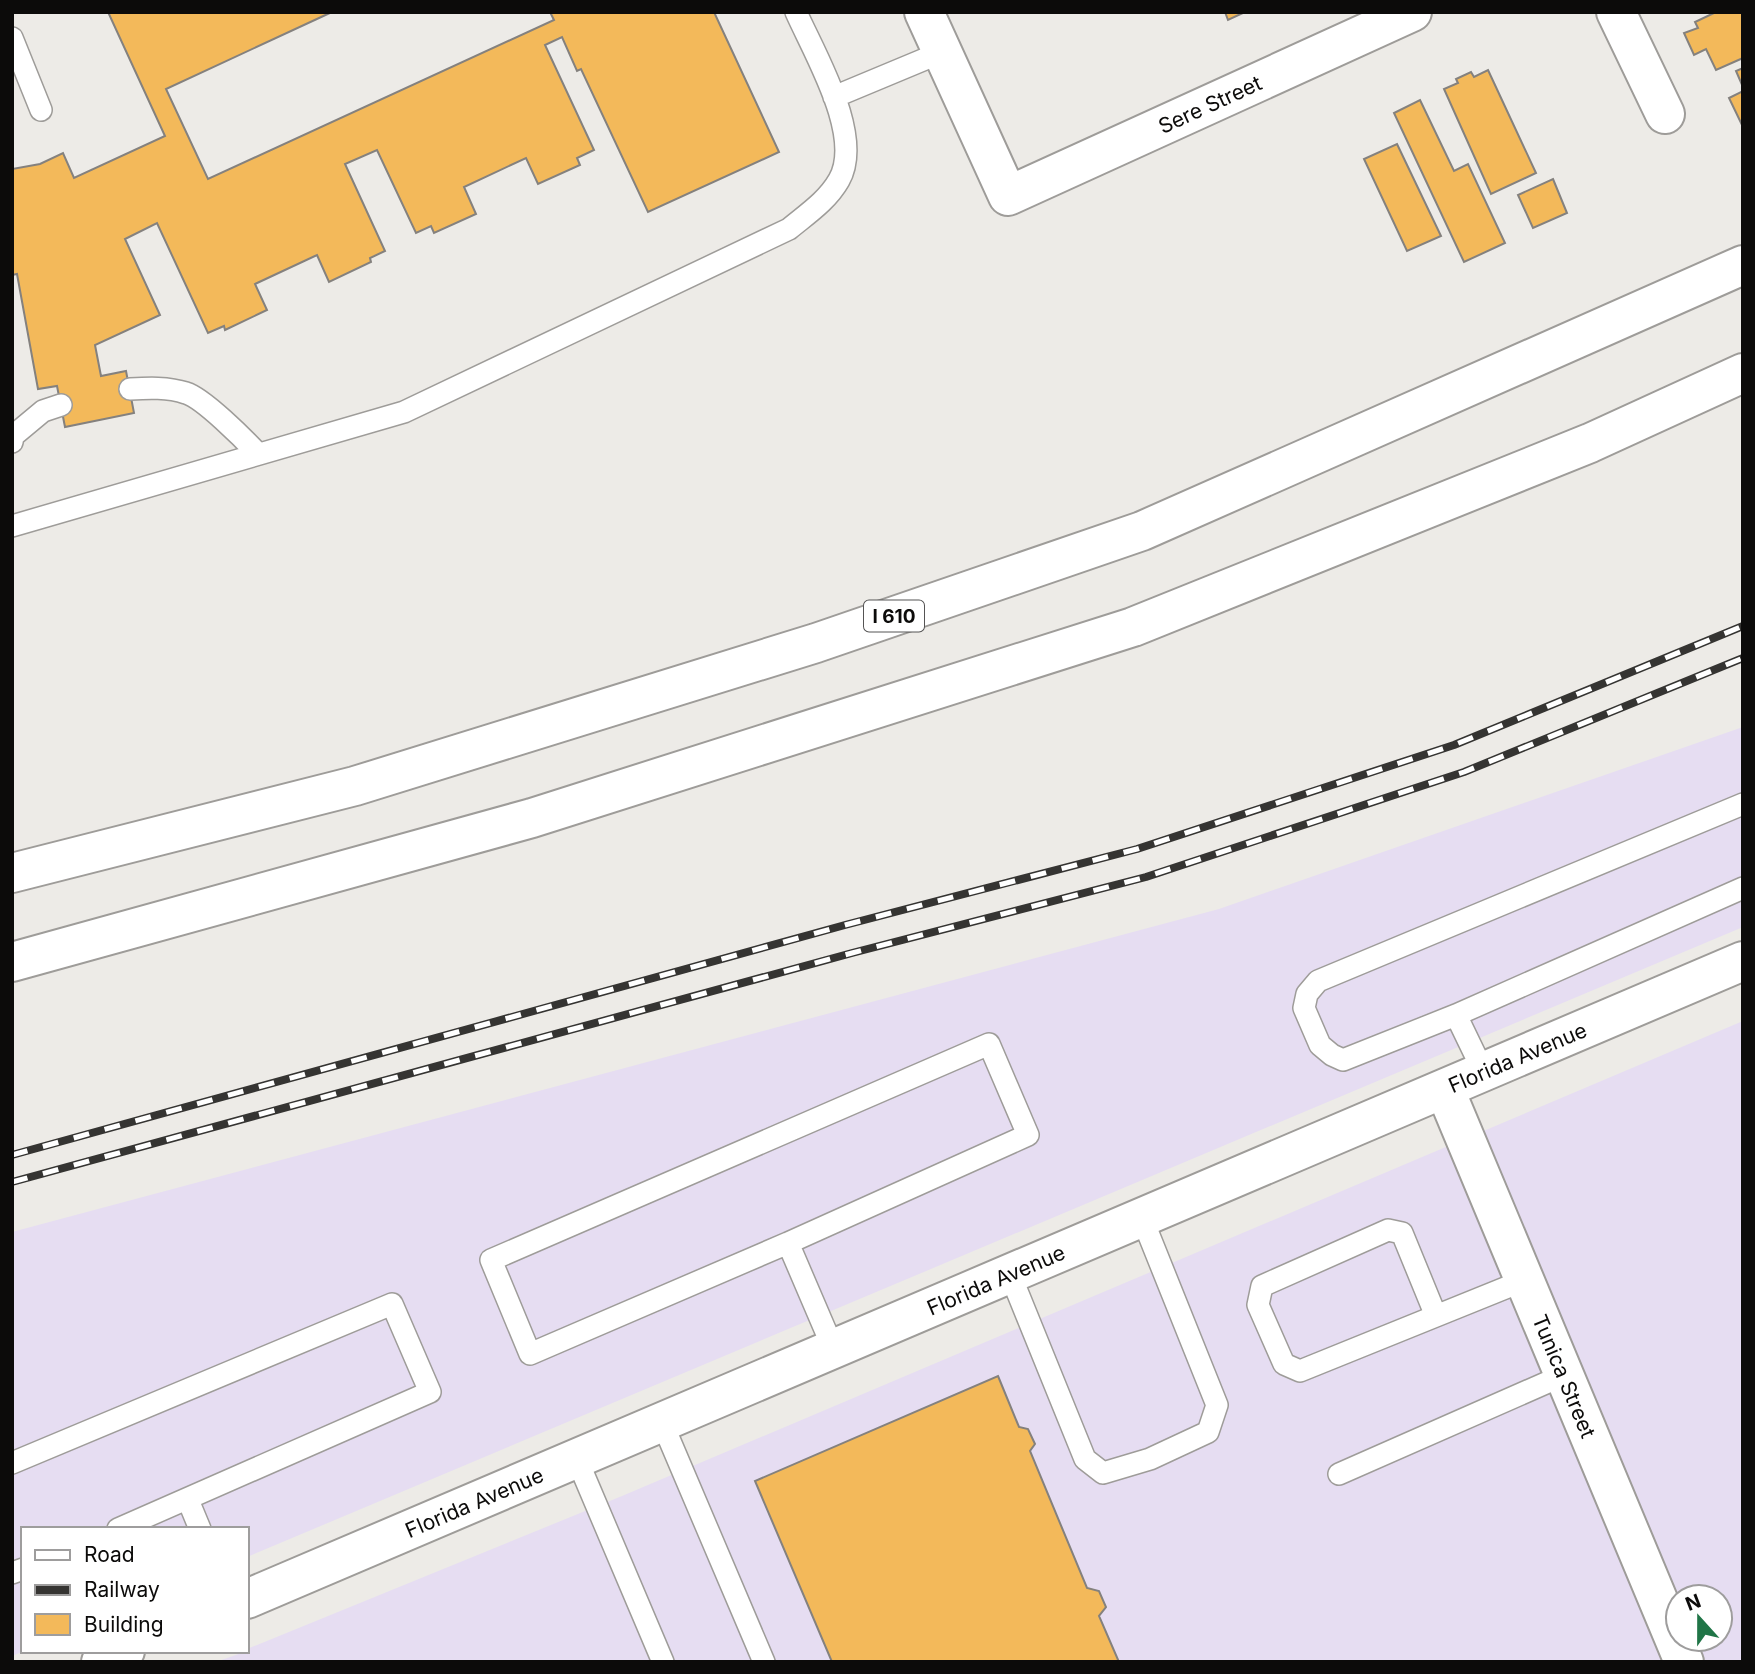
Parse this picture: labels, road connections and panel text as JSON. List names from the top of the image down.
{
  "streets": {
    "main road": [
      "Sere Street",
      "I 610",
      "Florida Avenue",
      "Tunica Street"
    ]
  },
  "crossings": [
    ["Florida Avenue", "Tunica Street"]
  ],
  "legend": ["Road", "Railway", "Building"],
  "north": "top"
}
